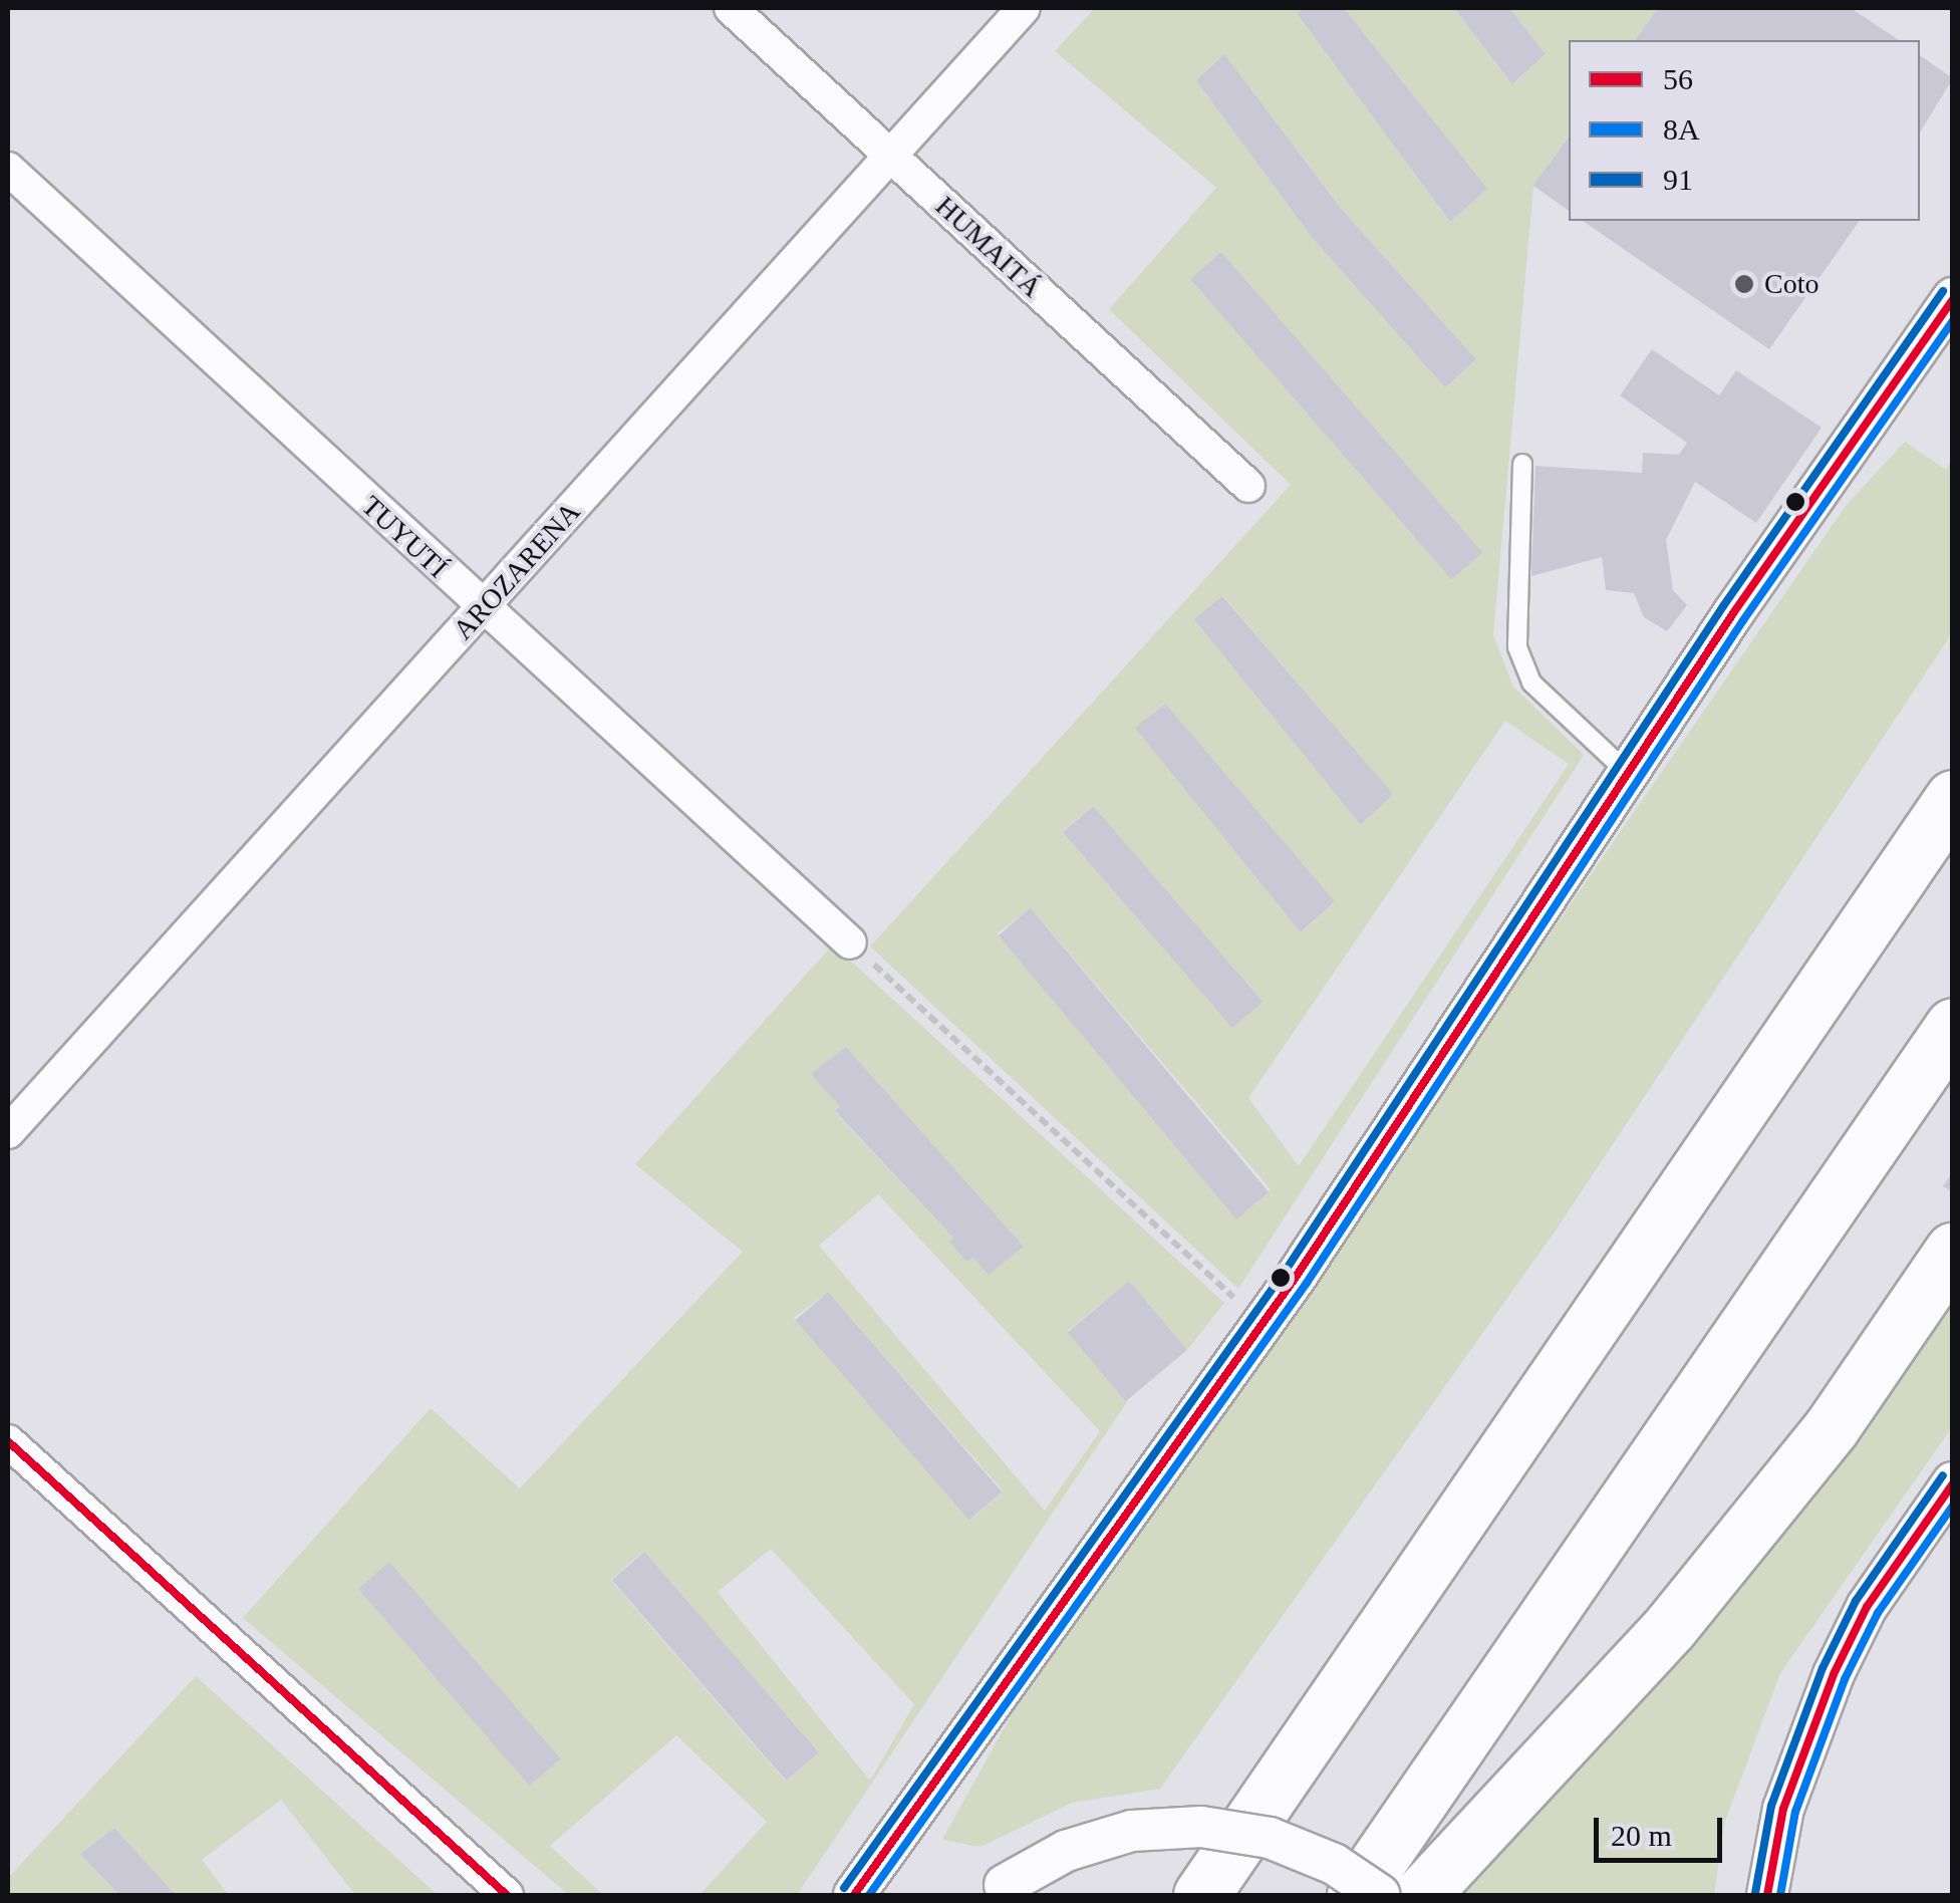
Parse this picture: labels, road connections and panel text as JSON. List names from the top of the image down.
{
  "streets": {
    "street": ["HUMAITÁ", "TUYUTÍ", "AROZARENA"]
  },
  "crossings": [
    ["HUMAITÁ", "AROZARENA"],
    ["TUYUTÍ", "AROZARENA"]
  ],
  "places": ["Coto"],
  "lines": ["transit line 91", "transit line 56", "transit line 8A"],
  "legend": ["56", "8A", "91"],
  "scale_bar": "20 m"
}
